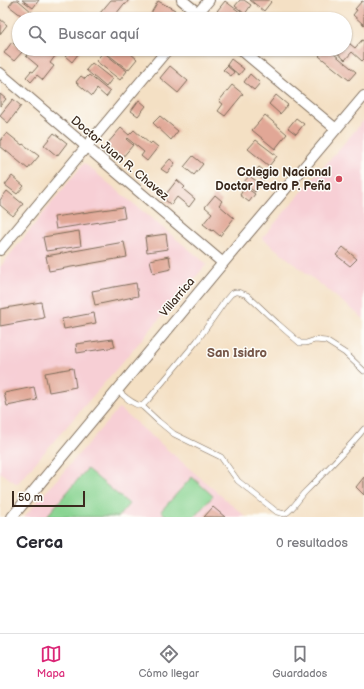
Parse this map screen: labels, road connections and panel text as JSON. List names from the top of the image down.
{
  "streets": {
    "street": ["Doctor Juan R. Chavez", "Villarrica"]
  },
  "crossings": [
    ["Doctor Juan R. Chavez", "Villarrica"]
  ],
  "districts": ["San Isidro"],
  "places": ["Colegio Nacional Doctor Pedro P. Peña"],
  "scale_bar": "50 m",
  "page": {
    "search": "Buscar aquí",
    "scale": "50 m",
    "heading": ["Cerca", "0 resultados"],
    "nav": ["Mapa", "Cómo llegar", "Guardados"]
  }
}
